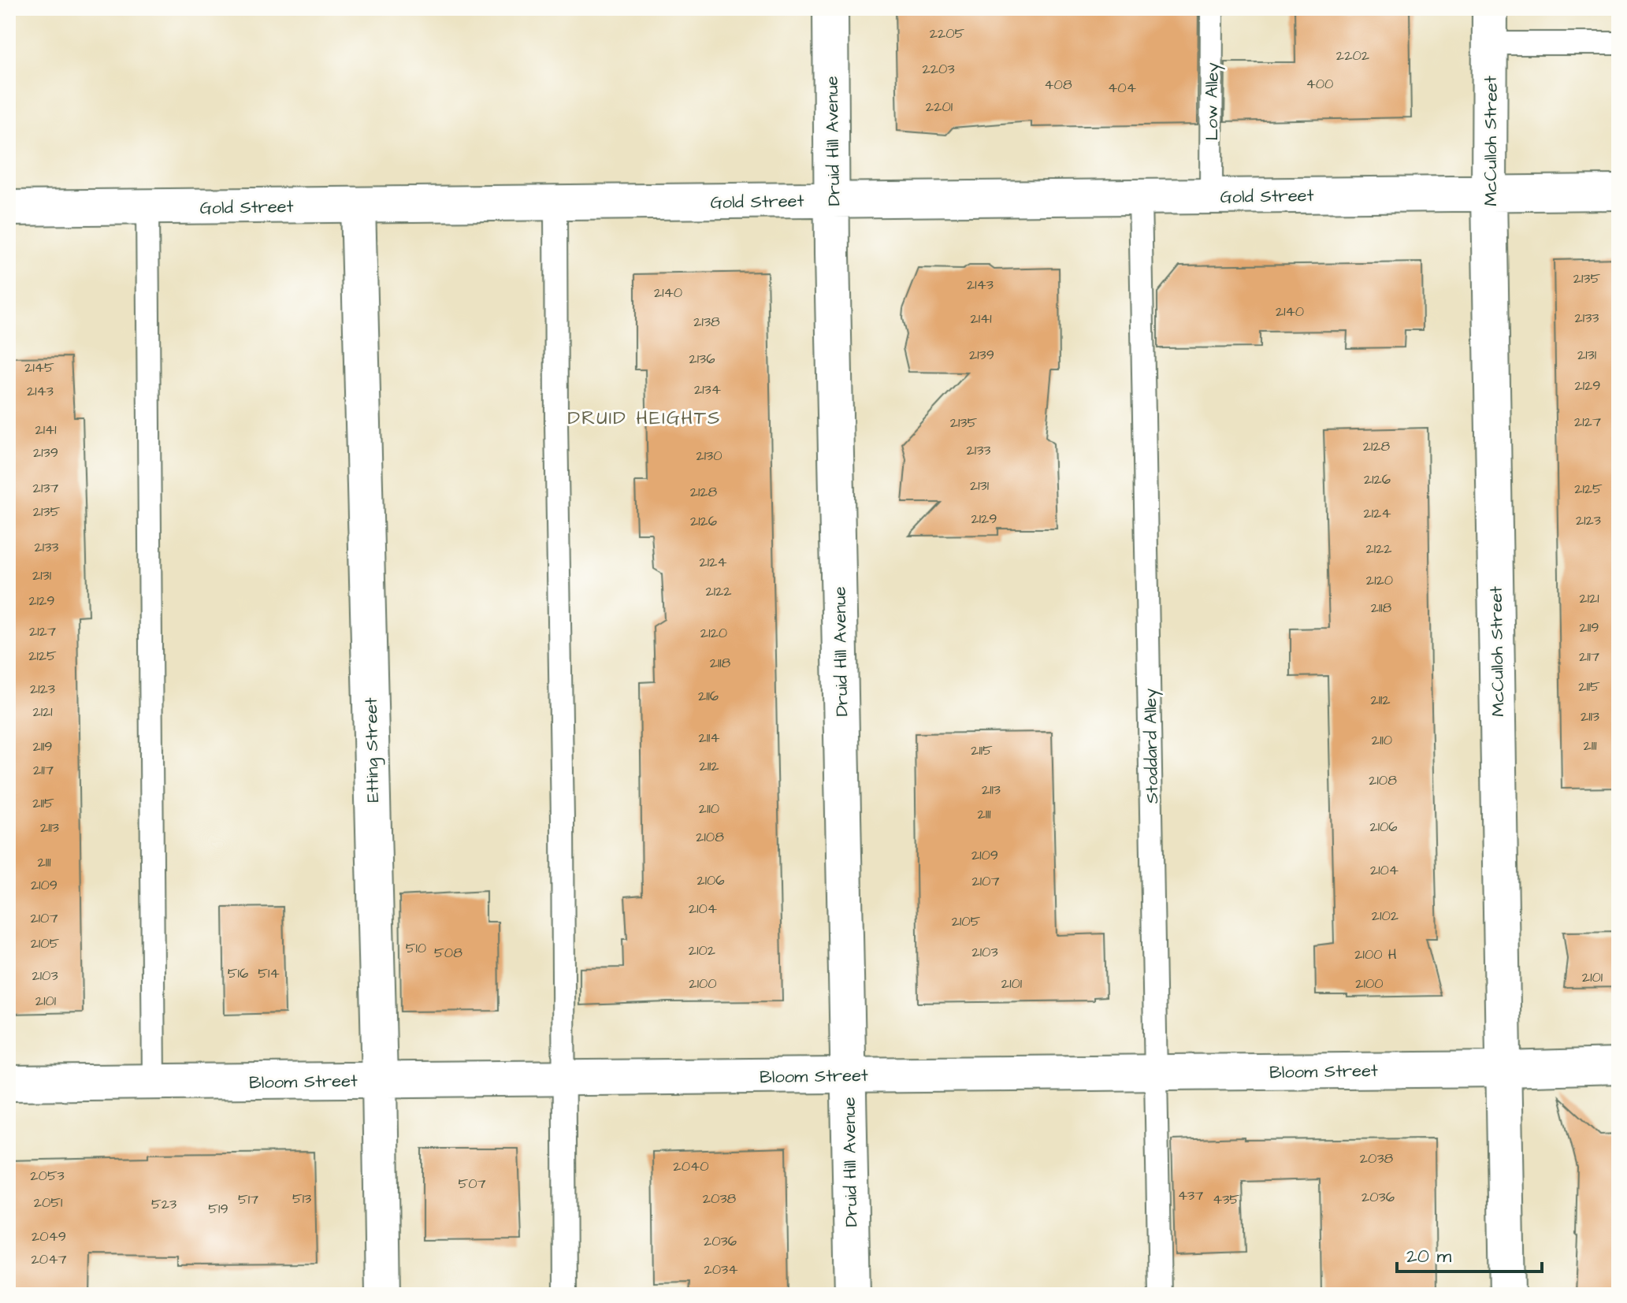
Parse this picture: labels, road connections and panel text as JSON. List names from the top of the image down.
{
  "streets": {
    "street": [
      "Druid Hill Avenue",
      "McCulloh Street",
      "Gold Street",
      "Etting Street",
      "Bloom Street"
    ],
    "lane": ["Low Alley", "Stoddard Alley"]
  },
  "crossings": [
    ["Low Alley", "Gold Street"],
    ["Druid Hill Avenue", "Gold Street"],
    ["Druid Hill Avenue", "Bloom Street"],
    ["McCulloh Street", "Gold Street"],
    ["McCulloh Street", "Bloom Street"],
    ["Gold Street", "Stoddard Alley"],
    ["Gold Street", "Etting Street"],
    ["Stoddard Alley", "Bloom Street"],
    ["Etting Street", "Bloom Street"]
  ],
  "districts": ["DRUID HEIGHTS"],
  "house_numbers": [
    "2205",
    "2202",
    "2203",
    "400",
    "408",
    "404",
    "2201",
    "2135",
    "2143",
    "2140",
    "2140",
    "2133",
    "2141",
    "2138",
    "2139",
    "2131",
    "2136",
    "2145",
    "2129",
    "2134",
    "2143",
    "2127",
    "2135",
    "2141",
    "2128",
    "2133",
    "2139",
    "2130",
    "2126",
    "2131",
    "2137",
    "2125",
    "2128",
    "2135",
    "2124",
    "2129",
    "2123",
    "2126",
    "2133",
    "2122",
    "2124",
    "2131",
    "2120",
    "2122",
    "2121",
    "2129",
    "2118",
    "2119",
    "2127",
    "2120",
    "2125",
    "2117",
    "2118",
    "2115",
    "2123",
    "2116",
    "2112",
    "2121",
    "2113",
    "2114",
    "2110",
    "2111",
    "2119",
    "2115",
    "2112",
    "2117",
    "2108",
    "2113",
    "2115",
    "2110",
    "2111",
    "2106",
    "2113",
    "2108",
    "2109",
    "2111",
    "2104",
    "2106",
    "2107",
    "2109",
    "2104",
    "2102",
    "2107",
    "2105",
    "2105",
    "510",
    "2102",
    "2103",
    "508",
    "2100 H",
    "516",
    "514",
    "2103",
    "2101",
    "2100",
    "2101",
    "2100",
    "2101",
    "2038",
    "2040",
    "2053",
    "507",
    "437",
    "2036",
    "513",
    "2038",
    "517",
    "435",
    "2051",
    "523",
    "519",
    "2049",
    "2036",
    "2047",
    "2034"
  ],
  "scale_bar": "20 m"
}
